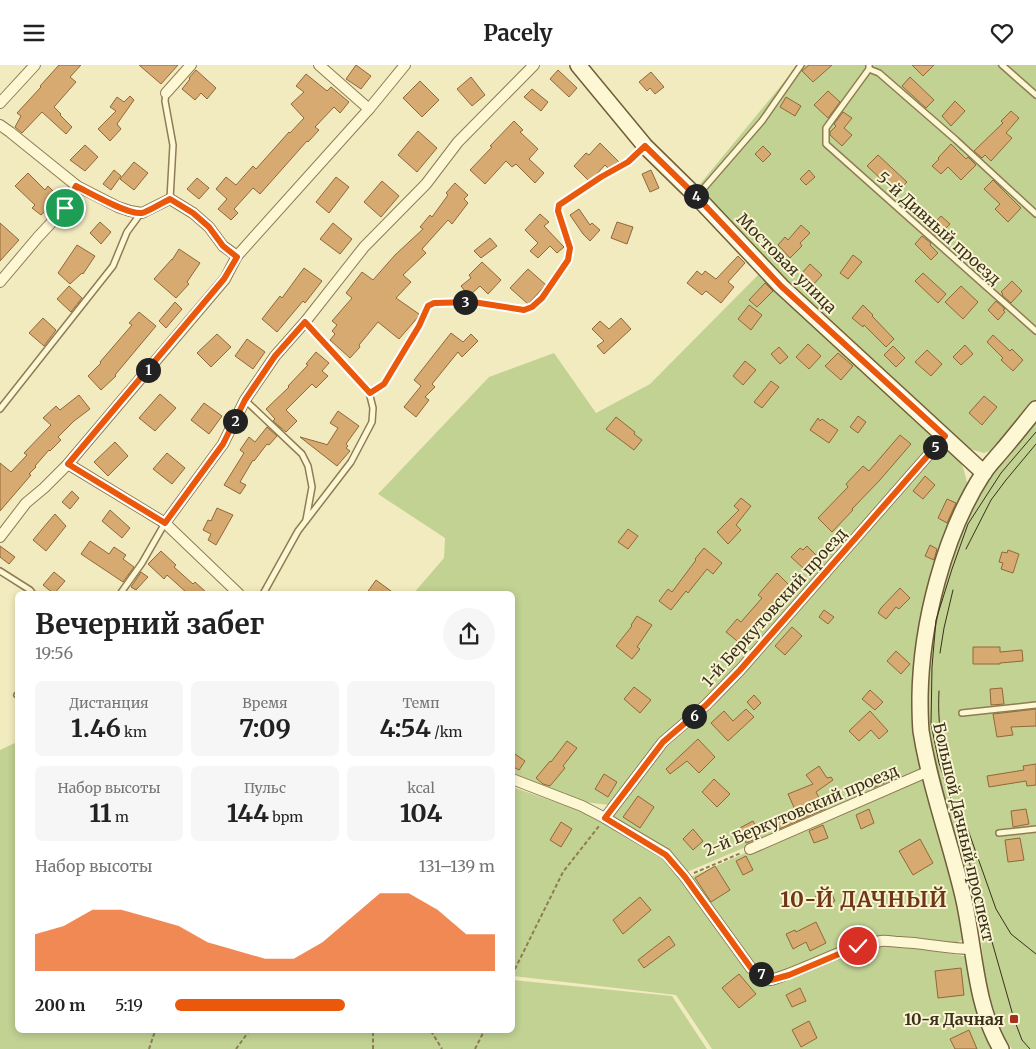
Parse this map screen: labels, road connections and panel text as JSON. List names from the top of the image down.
{
  "streets": {
    "main road": ["Мостовая улица", "Большой Дачный проспект"],
    "street": ["1-й Беркутовский проезд", "2-й Беркутовский проезд"],
    "lane": ["5-й Дивный проезд"]
  },
  "crossings": [
    ["Мостовая улица", "1-й Беркутовский проезд"],
    ["Мостовая улица", "Большой Дачный проспект"],
    ["2-й Беркутовский проезд", "Большой Дачный проспект"]
  ],
  "districts": ["10-Й ДАЧНЫЙ"],
  "places": {
    "transit": ["10-я Дачная"]
  },
  "page": {
    "header": "Pacely",
    "pins": [
      "4",
      "3",
      "1",
      "2",
      "5",
      "6",
      "7"
    ],
    "heading": ["Вечерний забег", "19:56"],
    "stats": [
      ["Дистанция", "1.46 km"],
      ["Время", "7:09"],
      ["Темп", "4:54 /km"],
      ["Набор высоты", "11 m"],
      ["Пульс", "144 bpm"],
      ["kcal", "104"]
    ],
    "chart": ["Набор высоты", "131–139 m"],
    "list": [
      {
        "name": "200 m",
        "note": "5:19"
      }
    ]
  }
}
